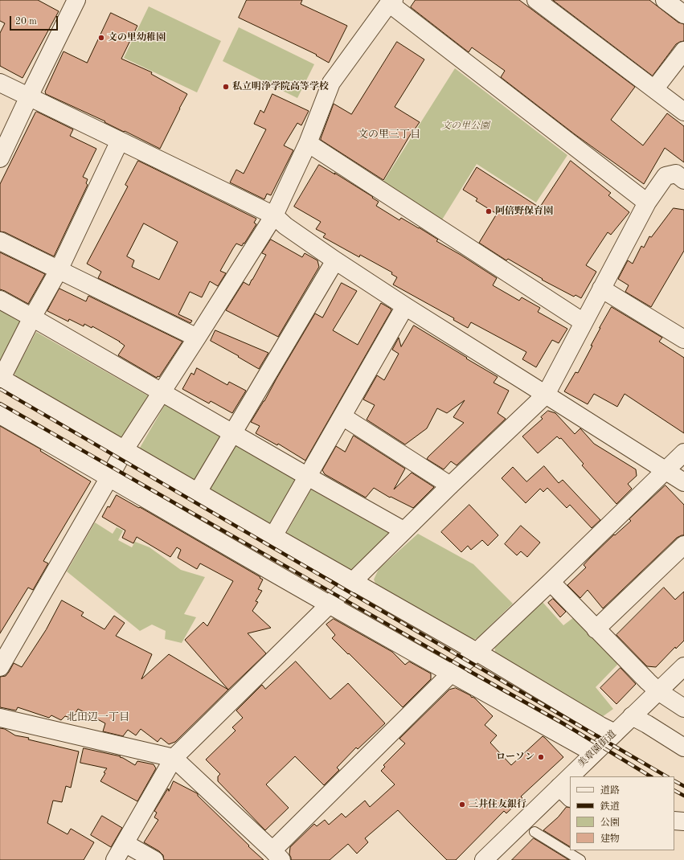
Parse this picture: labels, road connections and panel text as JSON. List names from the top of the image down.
{
  "streets": {
    "street": ["美章園街道"]
  },
  "districts": ["文の里三丁目", "北田辺一丁目"],
  "parks": ["文の里公園"],
  "places": [
    "文の里幼稚園",
    "私立明浄学院高等学校",
    "阿倍野保育園",
    "ローソン",
    "三井住友銀行"
  ],
  "legend": [
    "道路",
    "鉄道",
    "公園",
    "建物"
  ],
  "scale_bar": "20 m"
}
